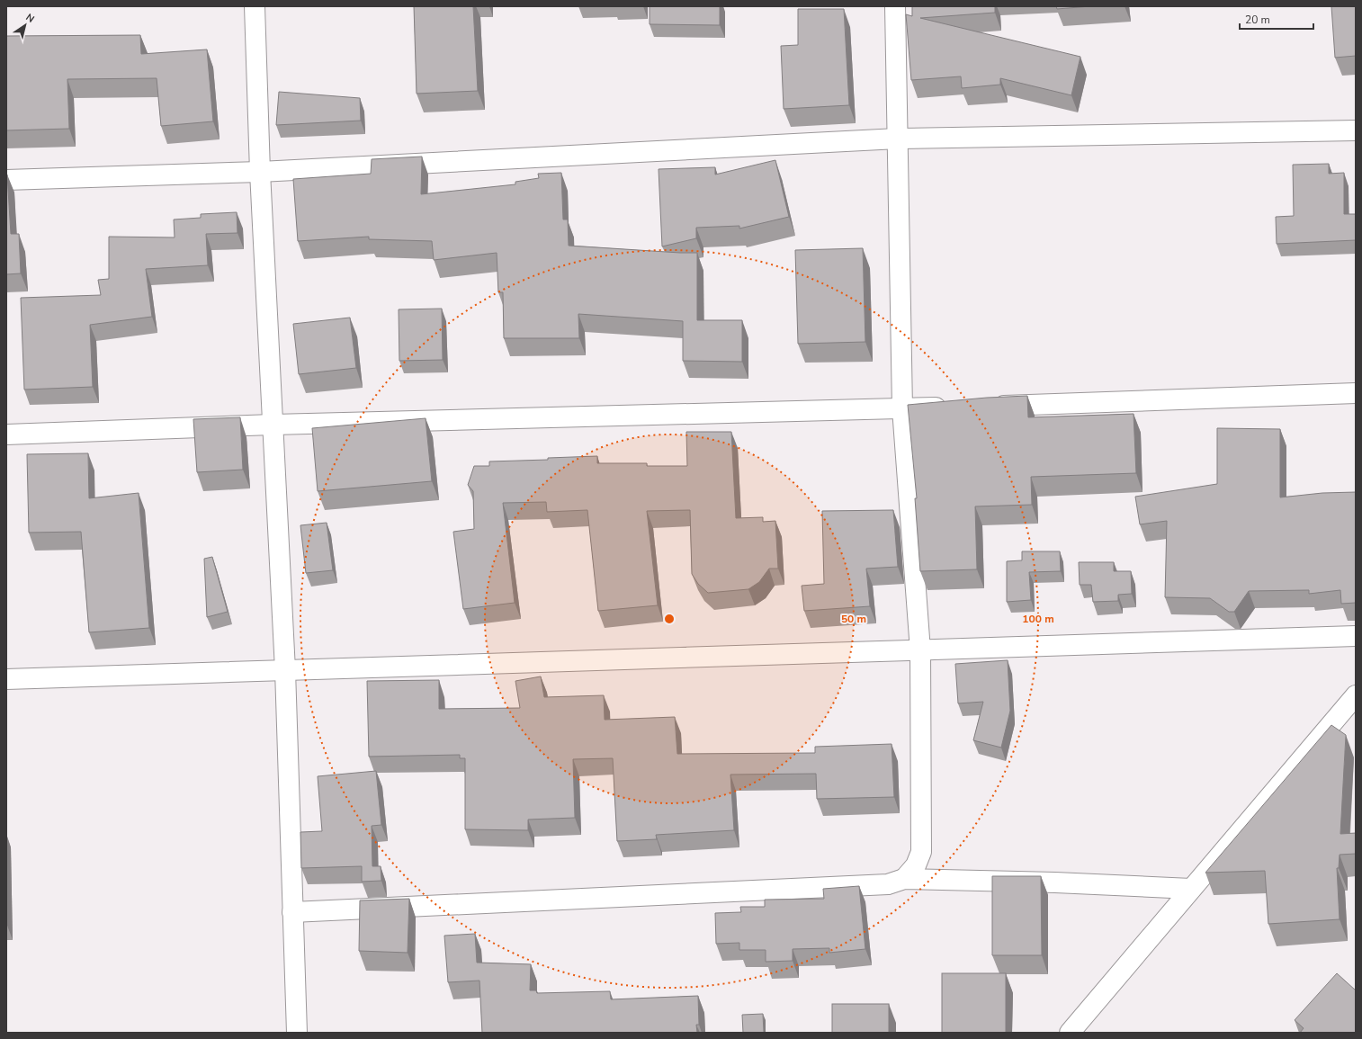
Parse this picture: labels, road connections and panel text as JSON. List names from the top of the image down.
{
  "scale_bar": "20 m",
  "north": "top right",
  "rings": ["50 m", "100 m"]
}
